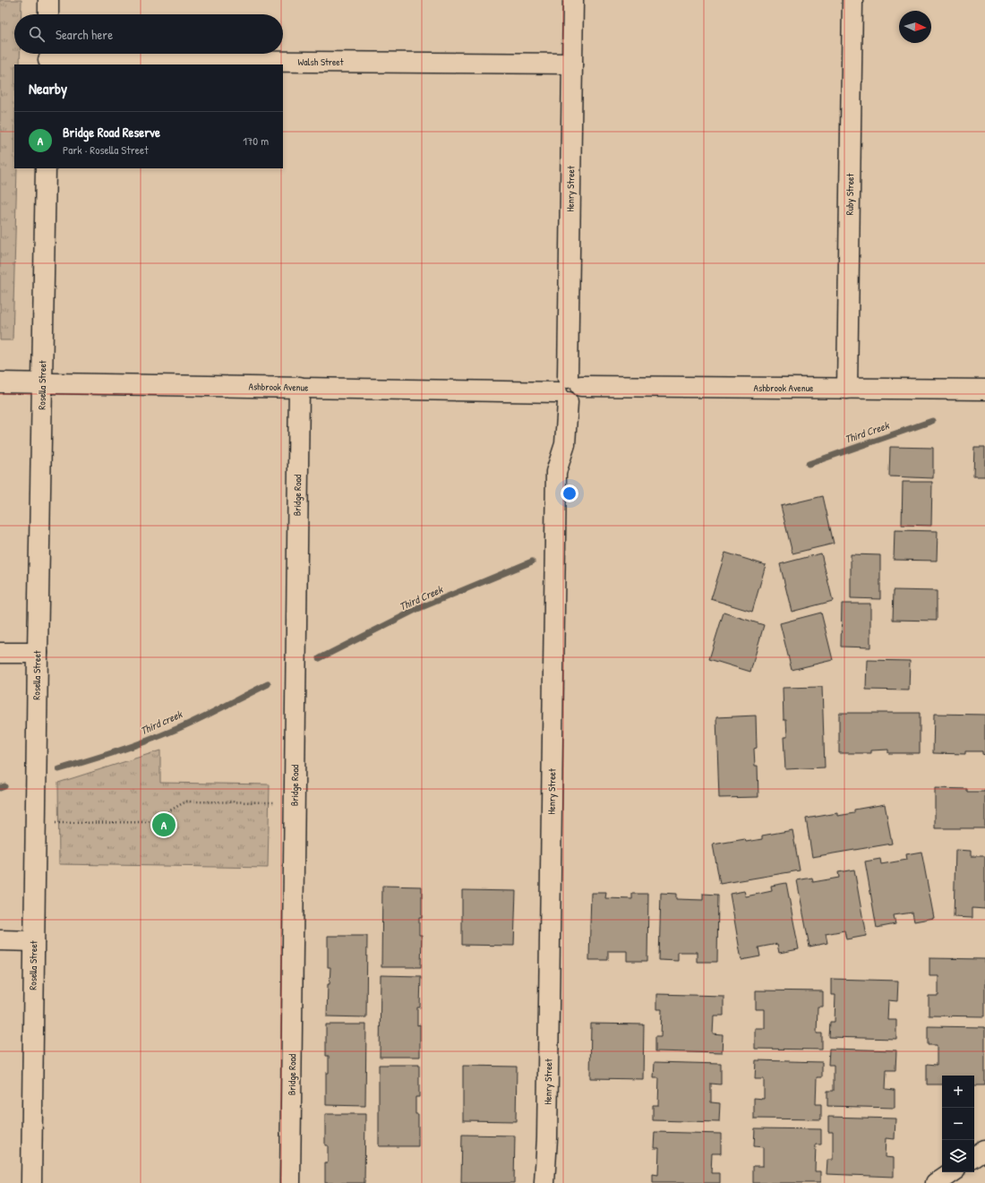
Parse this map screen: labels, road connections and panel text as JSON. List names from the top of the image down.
{
  "streets": {
    "street": [
      "Walsh Street",
      "Henry Street",
      "Ruby Street",
      "Rosella Street",
      "Ashbrook Avenue",
      "Bridge Road"
    ]
  },
  "crossings": [
    ["Walsh Street", "Henry Street"],
    ["Henry Street", "Ashbrook Avenue"],
    ["Ruby Street", "Ashbrook Avenue"],
    ["Rosella Street", "Ashbrook Avenue"],
    ["Ashbrook Avenue", "Bridge Road"]
  ],
  "water": ["Third Creek", "Third creek"],
  "north": "right",
  "page": {
    "search": "Search here",
    "heading": "Nearby",
    "list": [
      {
        "mark": "A",
        "name": "Bridge Road Reserve",
        "note": "Park · Rosella Street",
        "value": "170 m"
      }
    ],
    "pins": "A",
    "map_buttons": ["+", "−"]
  }
}
